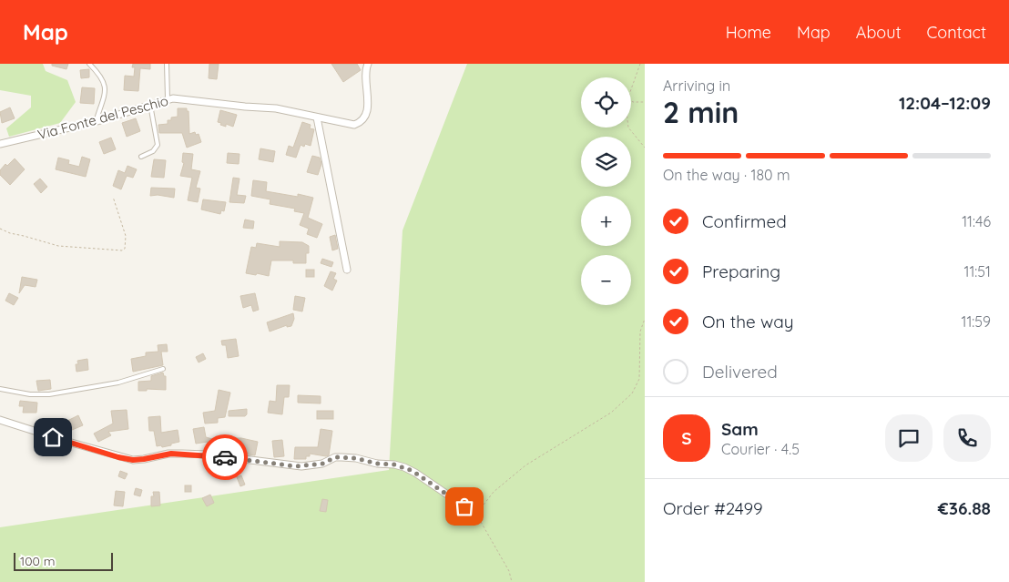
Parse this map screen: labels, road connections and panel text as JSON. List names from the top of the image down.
{
  "streets": {
    "street": ["Via Fonte del Peschio"]
  },
  "scale_bar": "100 m",
  "page": {
    "header": "Map",
    "nav": [
      "Home",
      "Map",
      "About",
      "Contact"
    ],
    "heading": ["2 min", "Arriving in", "12:04–12:09"],
    "panel": [
      "Sam",
      "Courier · 4.5",
      "Order #2499",
      "€36.88"
    ],
    "map_buttons": ["+", "−"],
    "bar": "On the way · 180 m",
    "list": [
      ["Confirmed", "11:46"],
      ["Preparing", "11:51"],
      ["On the way", "11:59"],
      "Delivered"
    ],
    "round": "S",
    "scale": "100 m"
  }
}
